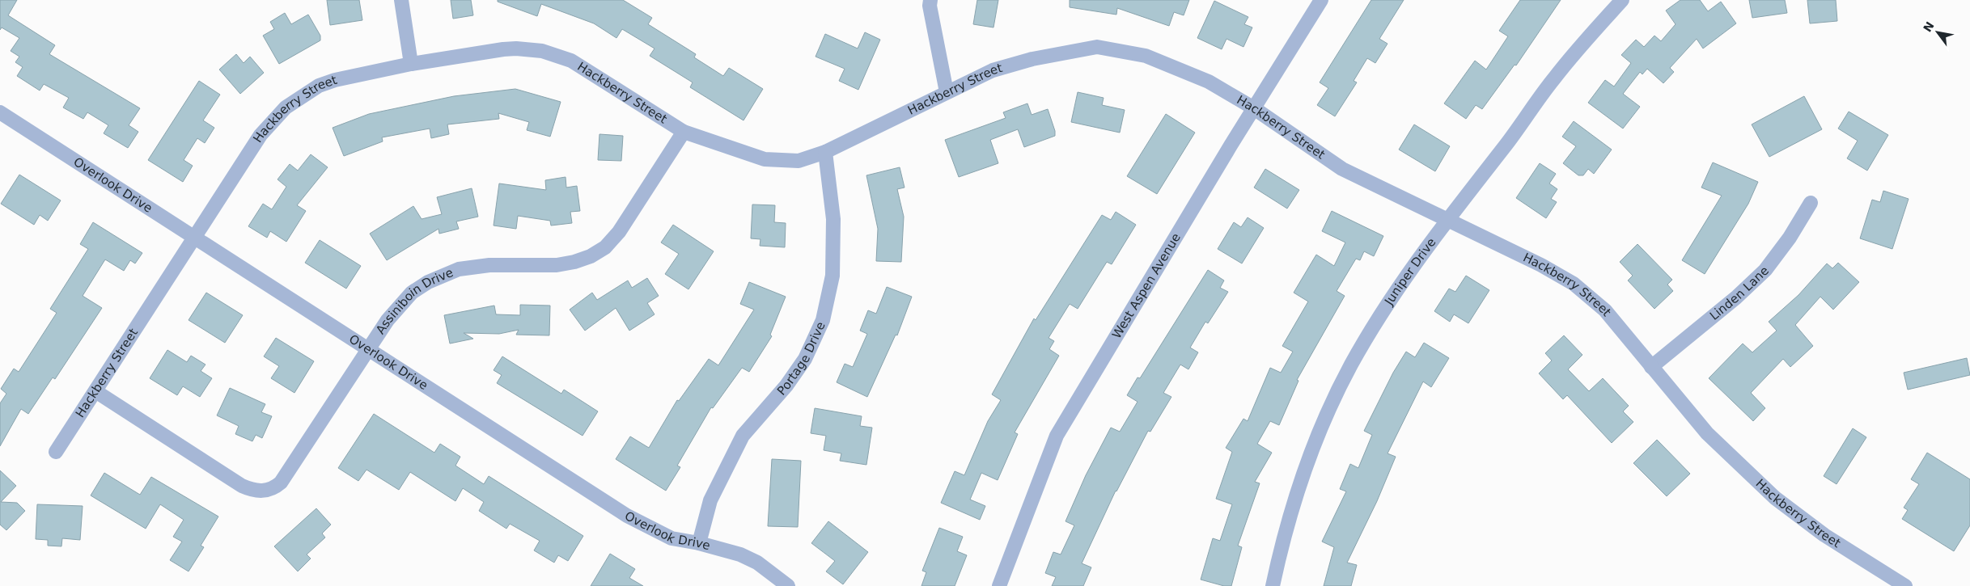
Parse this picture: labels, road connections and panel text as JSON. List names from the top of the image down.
{
  "streets": {
    "street": [
      "Hackberry Street",
      "Overlook Drive",
      "Juniper Drive",
      "West Aspen Avenue",
      "Linden Lane",
      "Assiniboin Drive",
      "Portage Drive"
    ]
  },
  "crossings": [
    ["Hackberry Street", "Overlook Drive"],
    ["Hackberry Street", "Juniper Drive"],
    ["Hackberry Street", "West Aspen Avenue"],
    ["Hackberry Street", "Linden Lane"],
    ["Hackberry Street", "Assiniboin Drive"],
    ["Hackberry Street", "Portage Drive"],
    ["Overlook Drive", "Assiniboin Drive"],
    ["Overlook Drive", "Portage Drive"]
  ],
  "north": "top left"
}
